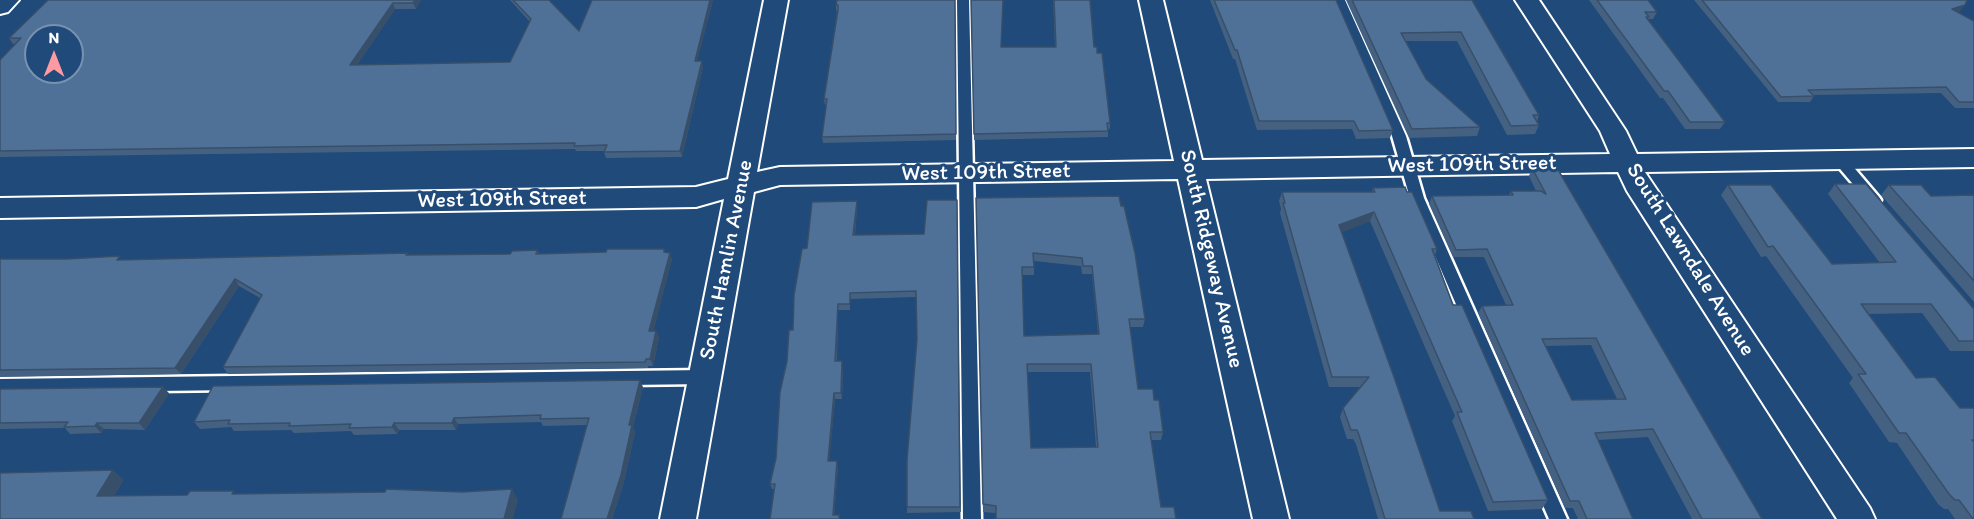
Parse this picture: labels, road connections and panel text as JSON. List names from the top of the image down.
{
  "streets": {
    "street": [
      "West 109th Street",
      "South Ridgeway Avenue",
      "South Hamlin Avenue",
      "South Lawndale Avenue"
    ]
  },
  "crossings": [
    ["West 109th Street", "South Ridgeway Avenue"],
    ["West 109th Street", "South Hamlin Avenue"],
    ["West 109th Street", "South Lawndale Avenue"]
  ],
  "north": "top"
}
